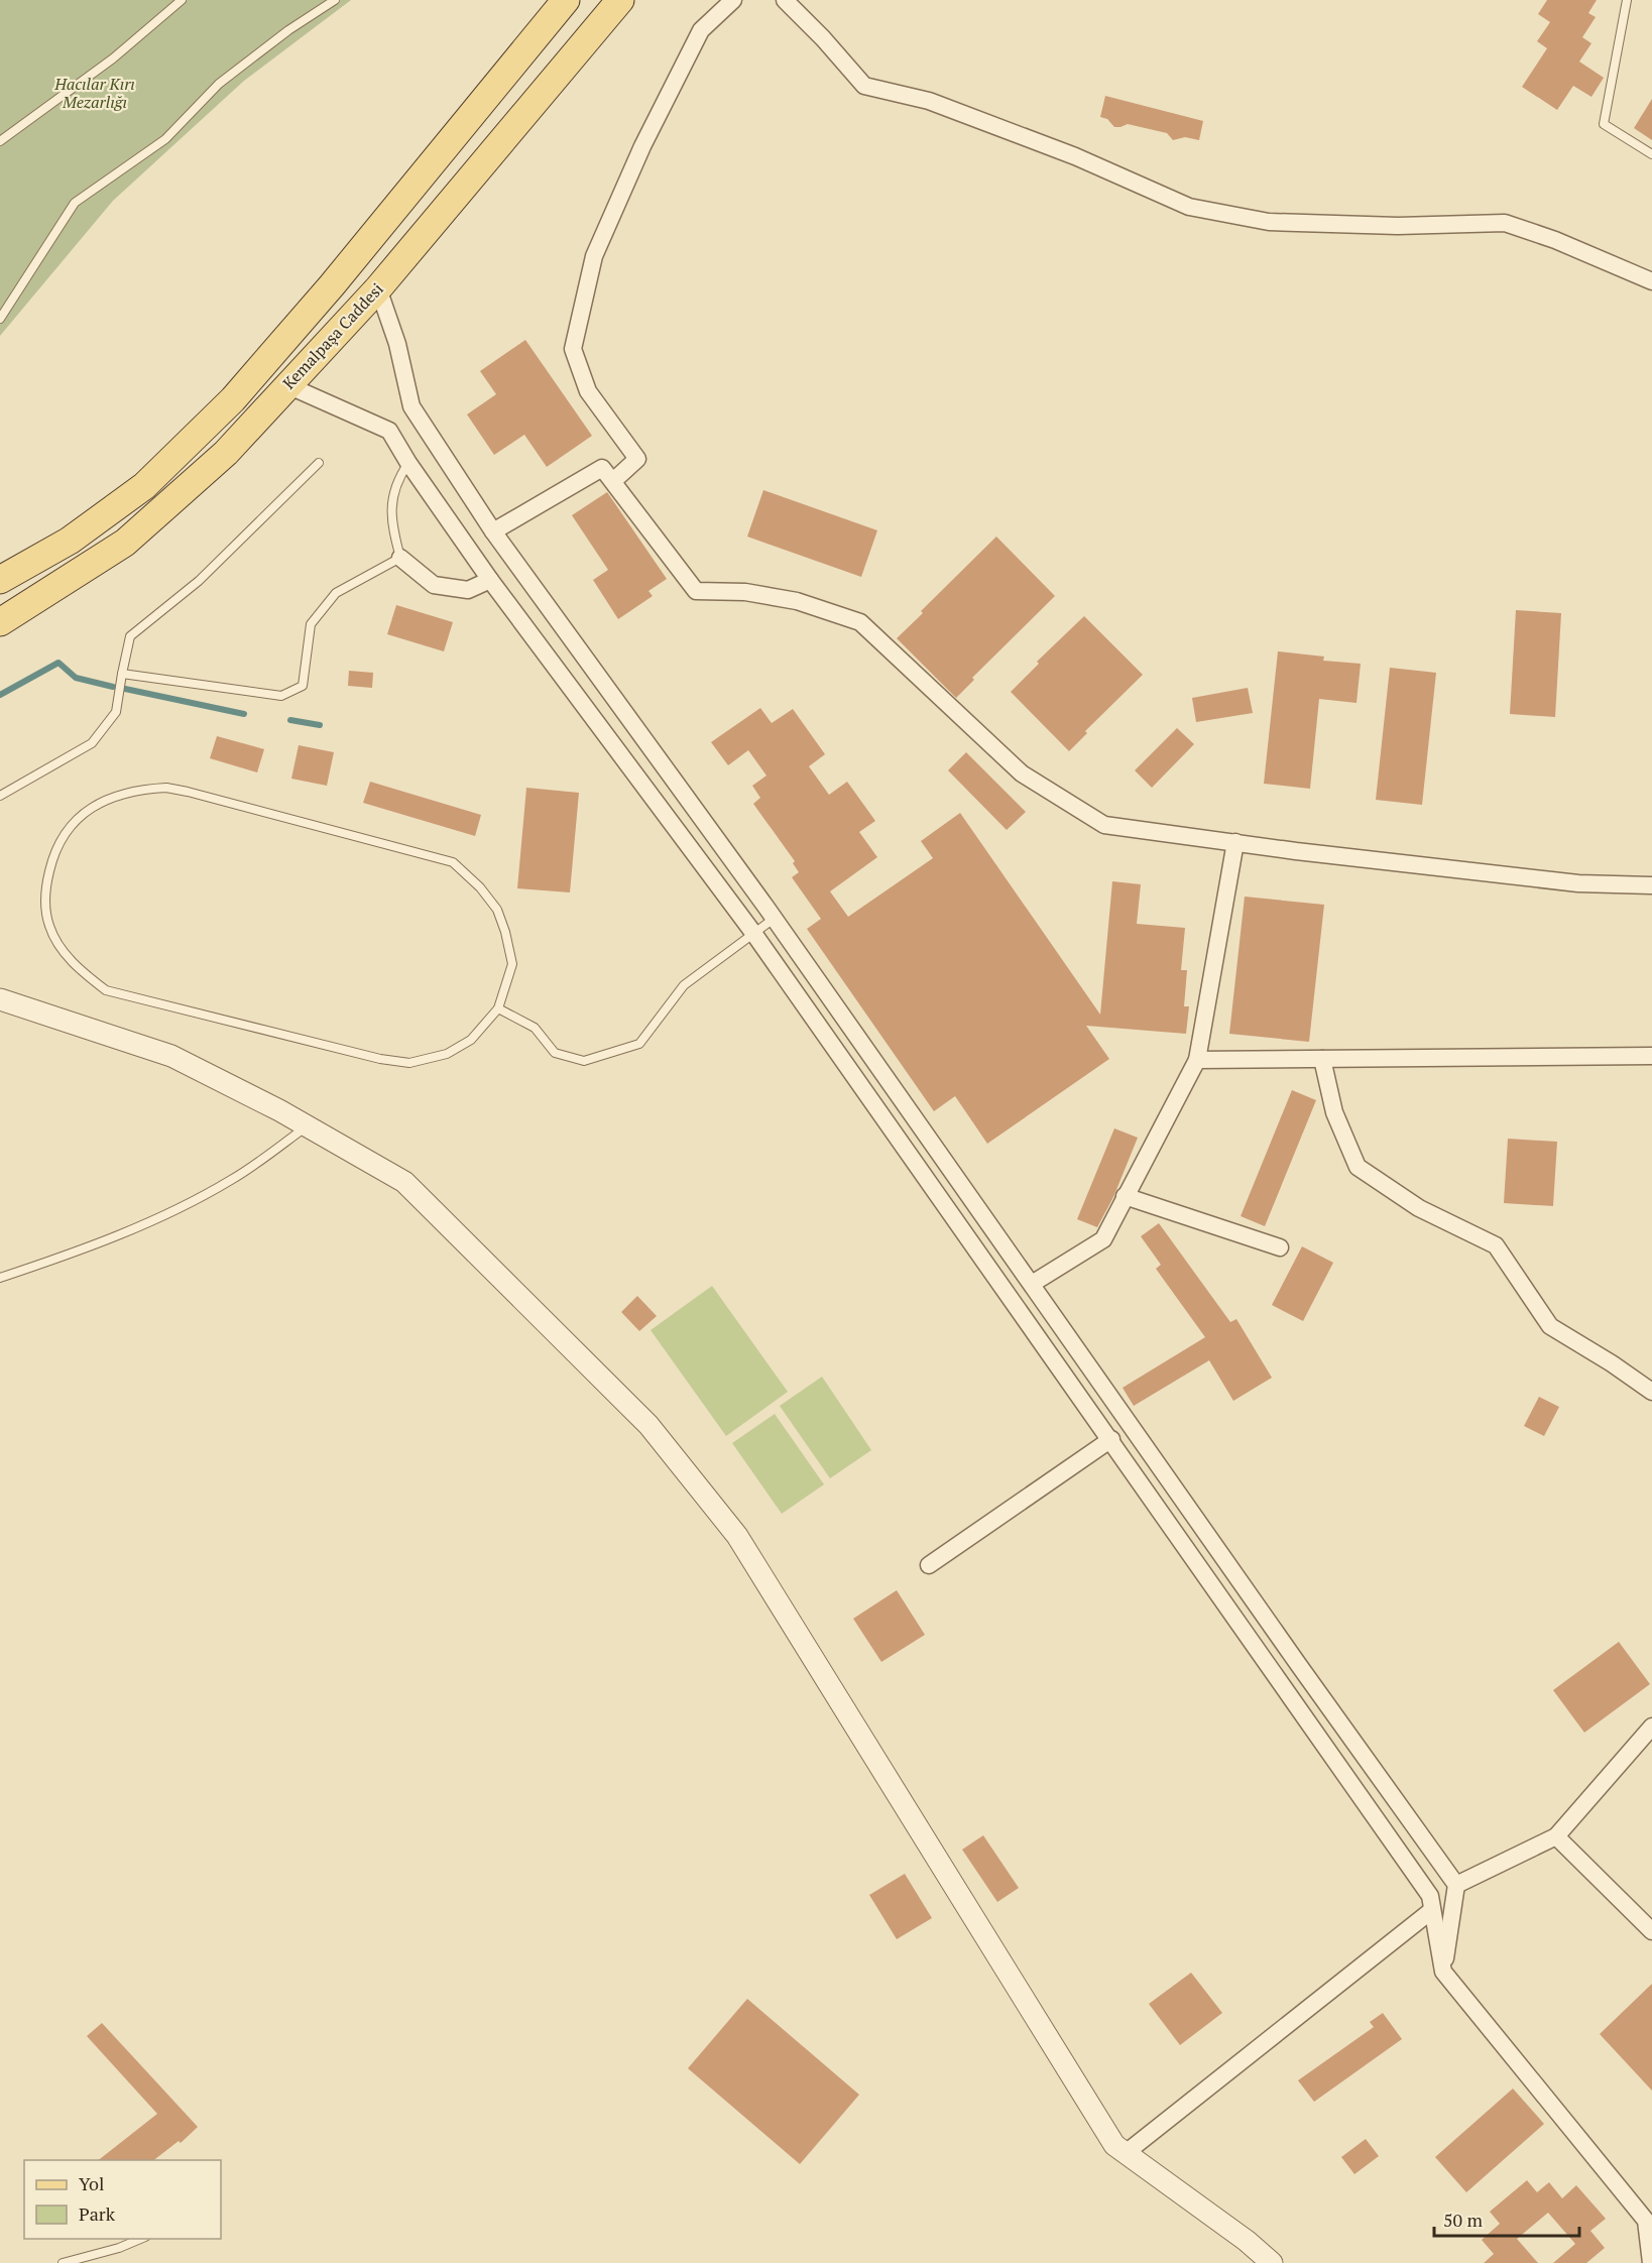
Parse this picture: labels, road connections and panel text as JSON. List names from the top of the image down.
{
  "streets": {
    "main road": ["Kemalpaşa Caddesi"]
  },
  "parks": ["Hacılar Kırı Mezarlığı"],
  "legend": ["Yol", "Park"],
  "scale_bar": "50 m"
}
